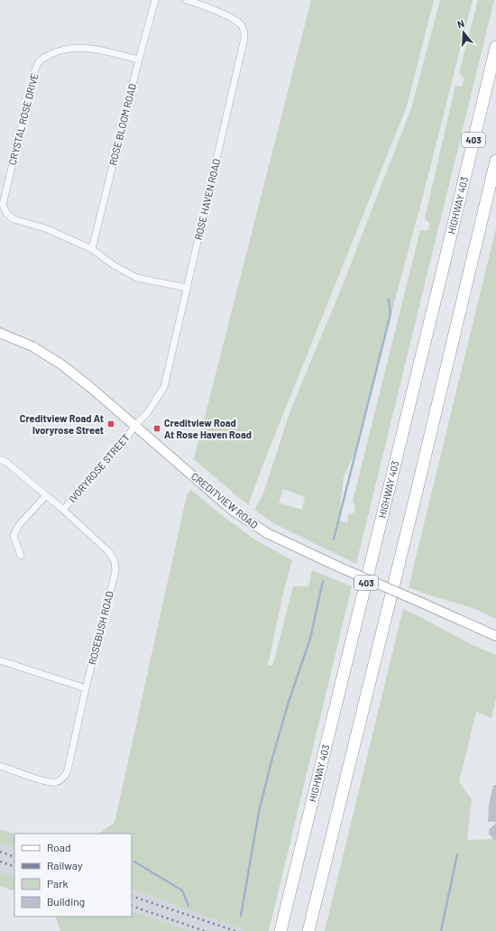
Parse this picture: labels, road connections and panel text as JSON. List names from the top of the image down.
{
  "streets": {
    "highway": ["403", "HIGHWAY 403"],
    "main road": ["CREDITVIEW ROAD"],
    "street": [
      "CRYSTAL ROSE DRIVE",
      "ROSE BLOOM ROAD",
      "ROSE HAVEN ROAD",
      "IVORYROSE STREET",
      "ROSEBUSH ROAD"
    ]
  },
  "crossings": [
    ["CRYSTAL ROSE DRIVE", "ROSE BLOOM ROAD"],
    ["CRYSTAL ROSE DRIVE", "ROSE HAVEN ROAD"],
    ["ROSE HAVEN ROAD", "IVORYROSE STREET"],
    ["ROSE HAVEN ROAD", "CREDITVIEW ROAD"],
    ["IVORYROSE STREET", "CREDITVIEW ROAD"],
    ["IVORYROSE STREET", "ROSEBUSH ROAD"]
  ],
  "places": {
    "transit": ["Creditview Road At Ivoryrose Street", "Creditview Road At Rose Haven Road"]
  },
  "legend": [
    "Road",
    "Railway",
    "Park",
    "Building"
  ],
  "north": "top"
}
